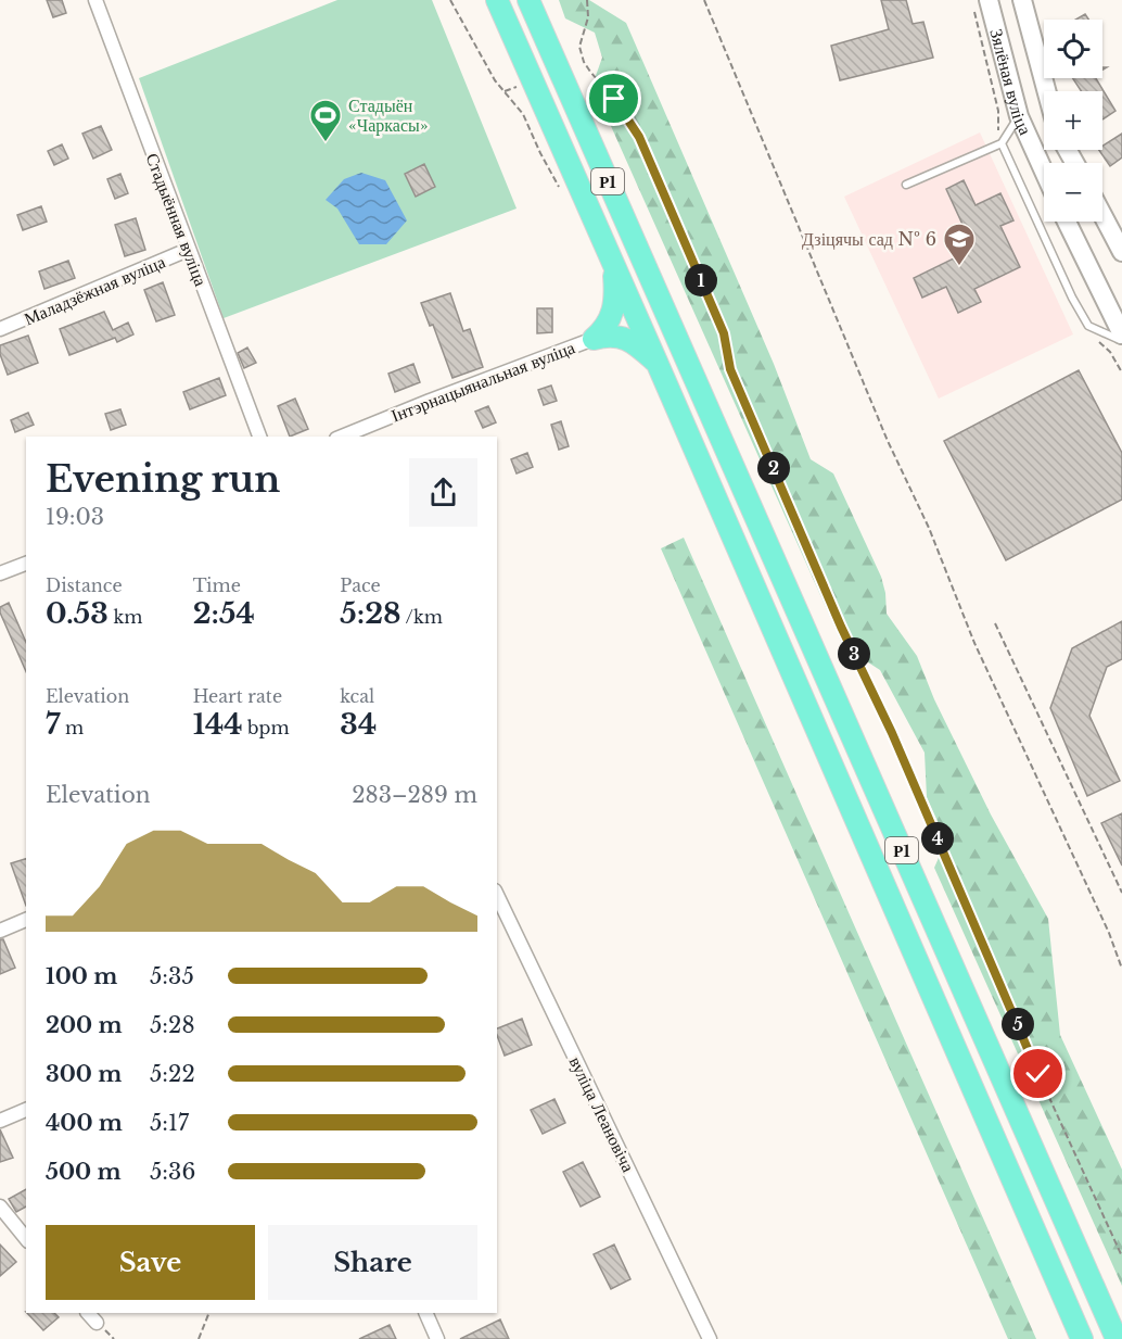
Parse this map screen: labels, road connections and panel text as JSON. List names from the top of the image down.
{
  "streets": {
    "highway": ["Р1"],
    "main road": ["Зялёная вуліца"],
    "street": [
      "Стадыённая вуліца",
      "Маладзёжная вуліца",
      "Інтэрнацыянальная вуліца",
      "вуліца Леановіча"
    ]
  },
  "crossings": [
    ["Стадыённая вуліца", "Маладзёжная вуліца"]
  ],
  "places": {
    "sports": ["Стадыён «Чаркасы»"],
    "school or university": ["Дзіцячы сад № 6"]
  },
  "page": {
    "map_buttons": ["+", "−"],
    "pins": [
      "1",
      "2",
      "3",
      "4",
      "5"
    ],
    "heading": ["Evening run", "19:03"],
    "stats": [
      ["Distance", "0.53 km"],
      ["Time", "2:54"],
      ["Pace", "5:28 /km"],
      ["Elevation", "7 m"],
      ["Heart rate", "144 bpm"],
      ["kcal", "34"]
    ],
    "chart": ["Elevation", "283–289 m"],
    "list": [
      {
        "name": "100 m",
        "note": "5:35"
      },
      {
        "name": "200 m",
        "note": "5:28"
      },
      {
        "name": "300 m",
        "note": "5:22"
      },
      {
        "name": "400 m",
        "note": "5:17"
      },
      {
        "name": "500 m",
        "note": "5:36"
      }
    ],
    "buttons": ["Save", "Share"]
  }
}
